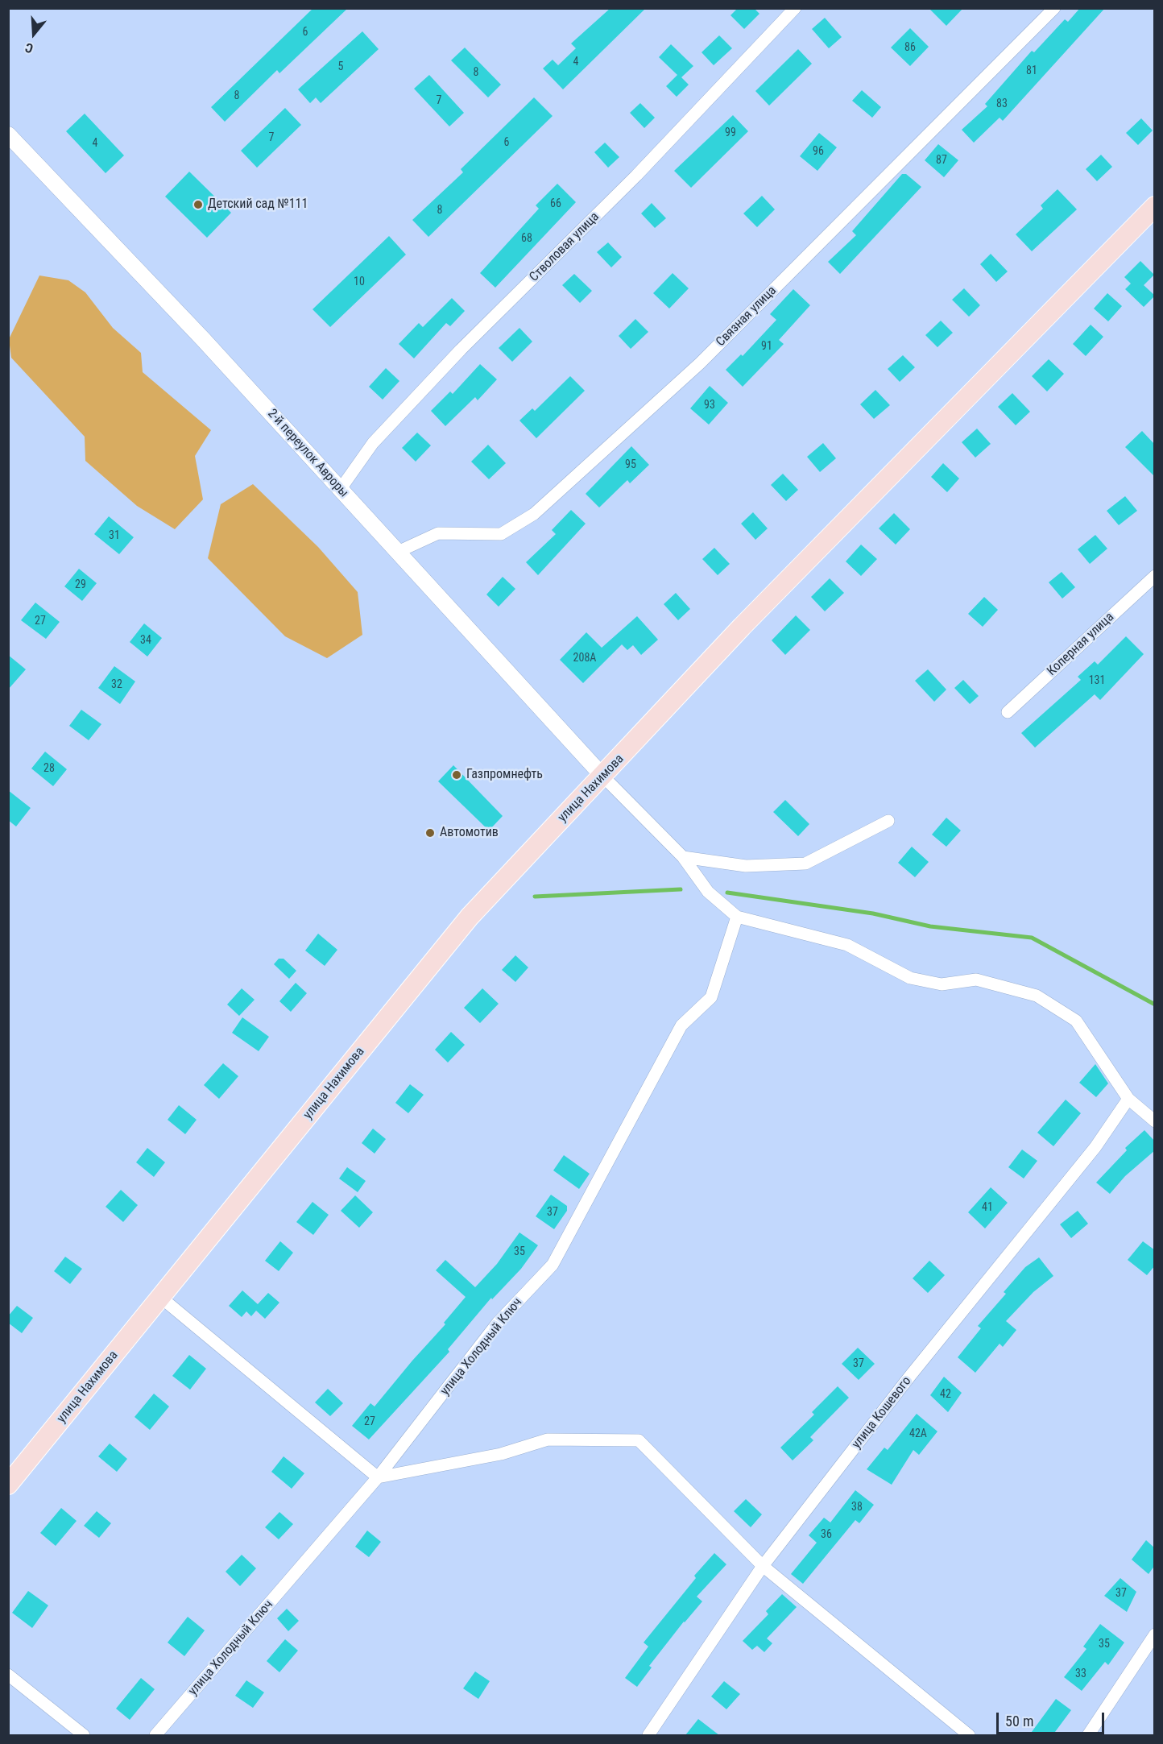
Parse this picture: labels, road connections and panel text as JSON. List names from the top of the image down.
{
  "streets": {
    "main road": ["улица Нахимова"],
    "street": [
      "Стволовая улица",
      "Связная улица",
      "2-й переулок Авроры",
      "Коперная улица",
      "улица Холодный Ключ",
      "улица Кошевого"
    ]
  },
  "crossings": [
    ["Стволовая улица", "2-й переулок Авроры"],
    ["Связная улица", "2-й переулок Авроры"],
    ["2-й переулок Авроры", "улица Нахимова"]
  ],
  "places": ["Детский сад №111", "Газпромнефть", "Автомотив"],
  "house_numbers": [
    "6",
    "86",
    "4",
    "5",
    "81",
    "8",
    "8",
    "7",
    "83",
    "99",
    "7",
    "6",
    "4",
    "96",
    "87",
    "66",
    "8",
    "68",
    "10",
    "91",
    "93",
    "95",
    "31",
    "29",
    "27",
    "34",
    "208А",
    "131",
    "32",
    "28",
    "41",
    "37",
    "35",
    "37",
    "42",
    "27",
    "42А",
    "38",
    "36",
    "37",
    "35",
    "33"
  ],
  "scale_bar": "50 m",
  "north": "bottom"
}
